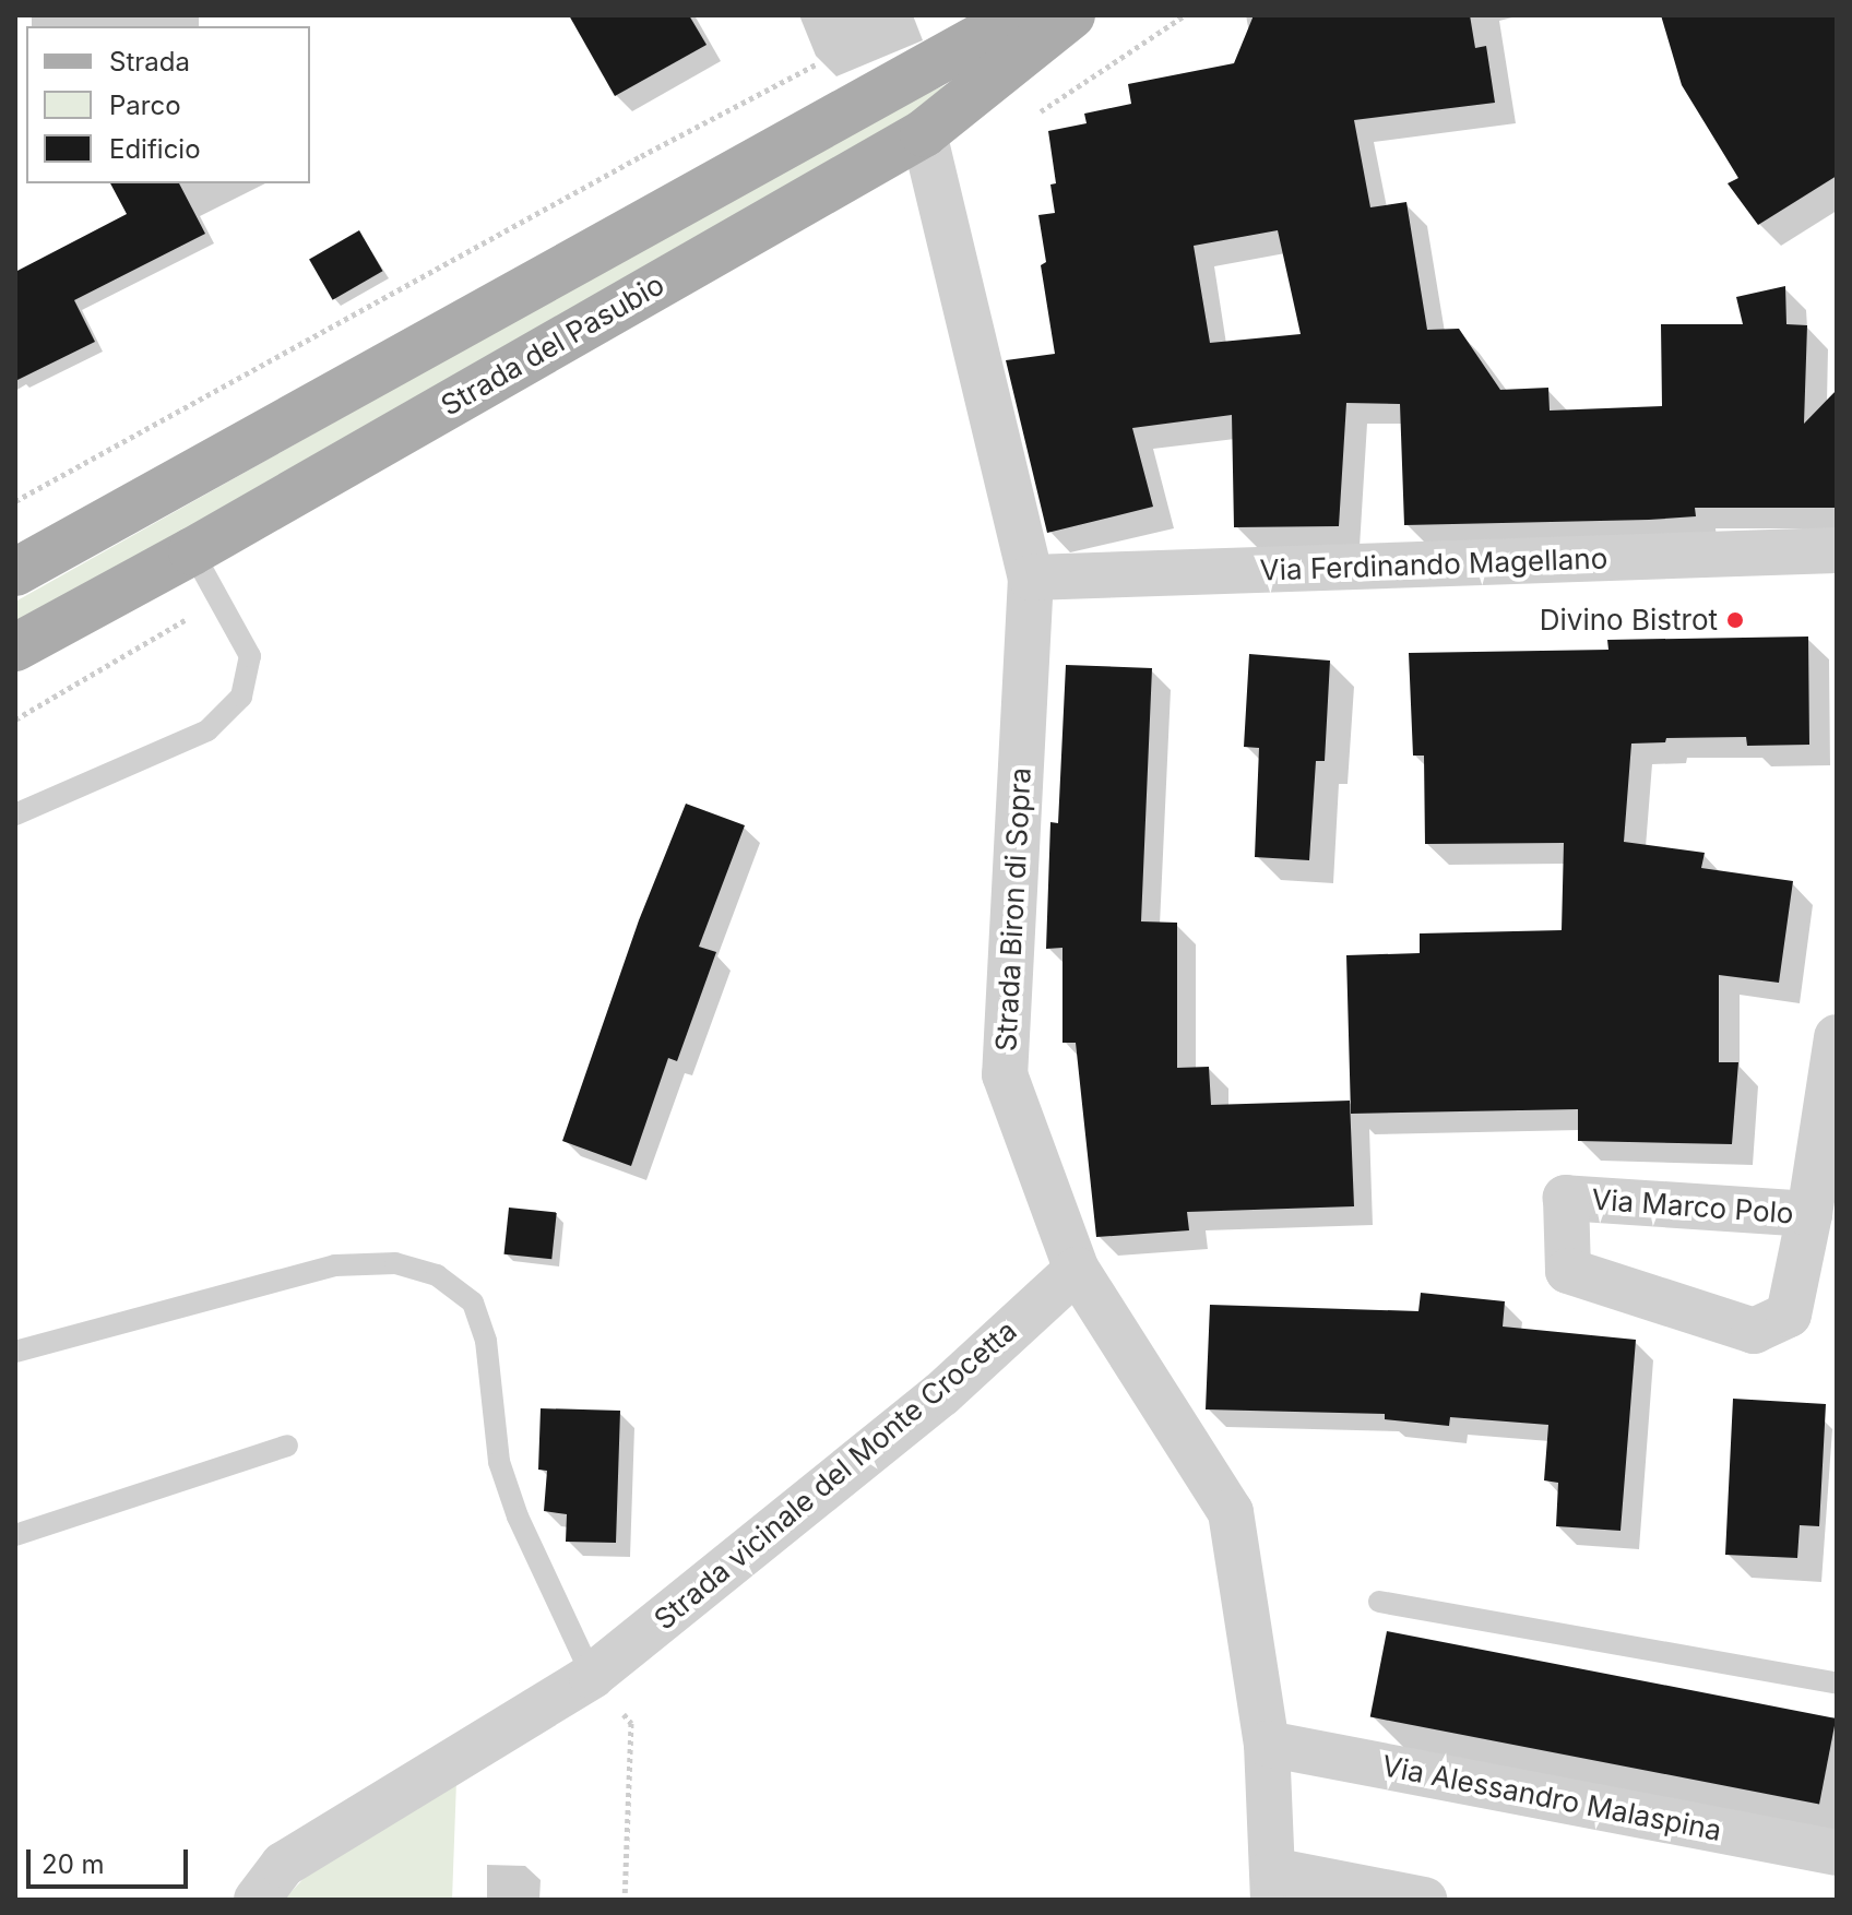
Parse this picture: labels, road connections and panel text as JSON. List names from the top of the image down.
{
  "streets": {
    "main road": ["Strada del Pasubio"],
    "street": [
      "Via Ferdinando Magellano",
      "Strada Biron di Sopra",
      "Via Marco Polo",
      "Strada vicinale del Monte Crocetta",
      "Via Alessandro Malaspina"
    ]
  },
  "crossings": [
    ["Strada del Pasubio", "Strada Biron di Sopra"],
    ["Via Ferdinando Magellano", "Strada Biron di Sopra"],
    ["Strada Biron di Sopra", "Strada vicinale del Monte Crocetta"],
    ["Strada Biron di Sopra", "Via Alessandro Malaspina"]
  ],
  "places": ["Divino Bistrot"],
  "legend": ["Strada", "Parco", "Edificio"],
  "scale_bar": "20 m"
}
